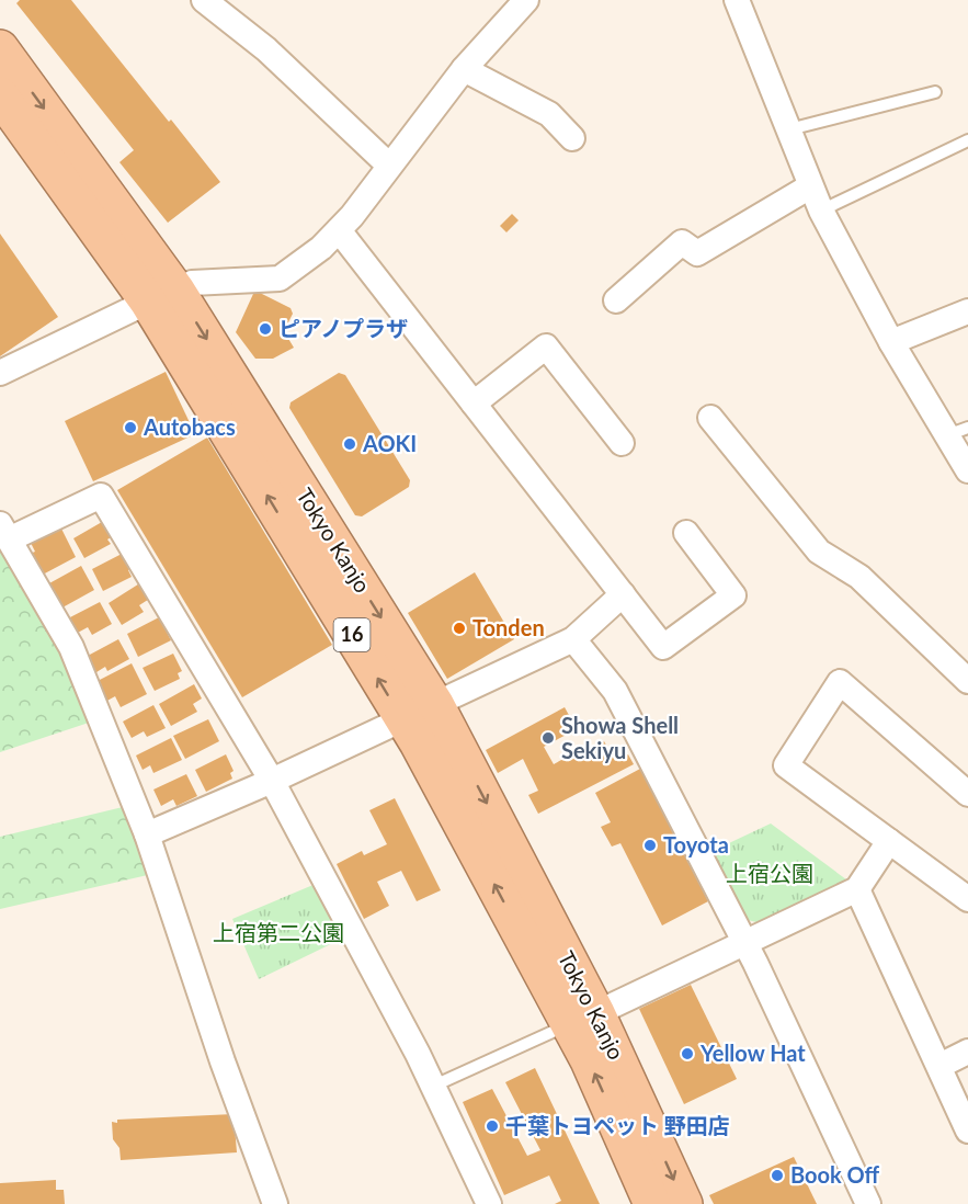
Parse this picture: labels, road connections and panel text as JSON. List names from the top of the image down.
{
  "streets": {
    "highway": ["Tokyo Kanjo", "16"]
  },
  "parks": ["上宿公園", "上宿第二公園"],
  "places": [
    "ピアノプラザ",
    "Autobacs",
    "AOKI",
    "Tonden",
    "Showa Shell Sekiyu",
    "Toyota",
    "Yellow Hat",
    "千葉トヨペット 野田店",
    "Book Off"
  ]
}
